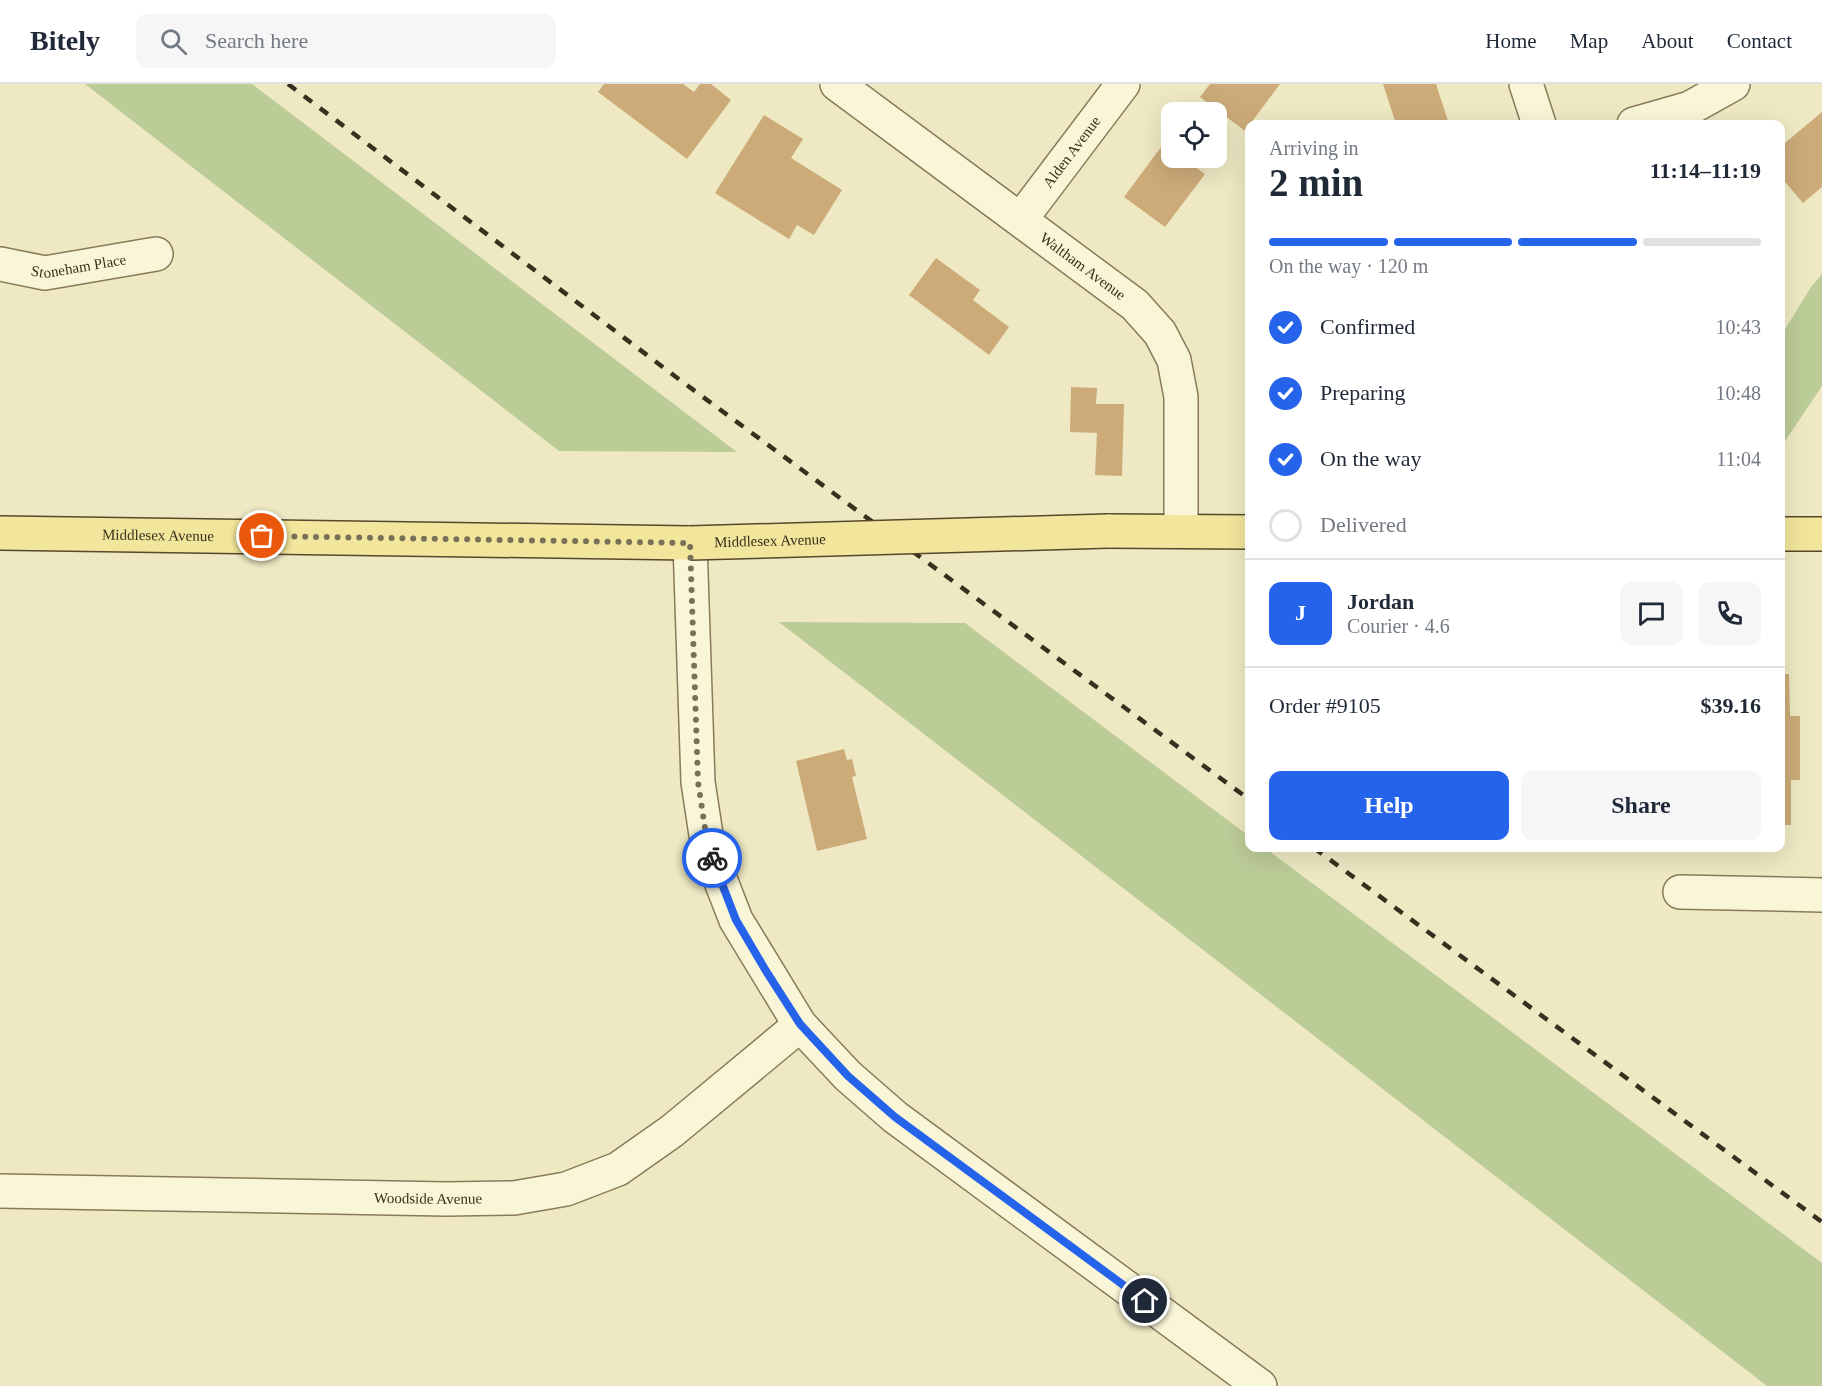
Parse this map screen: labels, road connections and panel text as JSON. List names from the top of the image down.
{
  "streets": {
    "main road": ["Middlesex Avenue"],
    "street": [
      "Alden Avenue",
      "Stoneham Place",
      "Waltham Avenue",
      "Woodside Avenue"
    ]
  },
  "crossings": [
    ["Alden Avenue", "Waltham Avenue"],
    ["Waltham Avenue", "Middlesex Avenue"]
  ],
  "page": {
    "header": "Bitely",
    "search": "Search here",
    "nav": [
      "Home",
      "Map",
      "About",
      "Contact"
    ],
    "heading": ["2 min", "Arriving in", "11:14–11:19"],
    "panel": [
      "Jordan",
      "Courier · 4.6",
      "Order #9105",
      "$39.16"
    ],
    "bar": "On the way · 120 m",
    "list": [
      ["Confirmed", "10:43"],
      ["Preparing", "10:48"],
      ["On the way", "11:04"],
      "Delivered"
    ],
    "round": "J",
    "buttons": ["Help", "Share"]
  }
}
